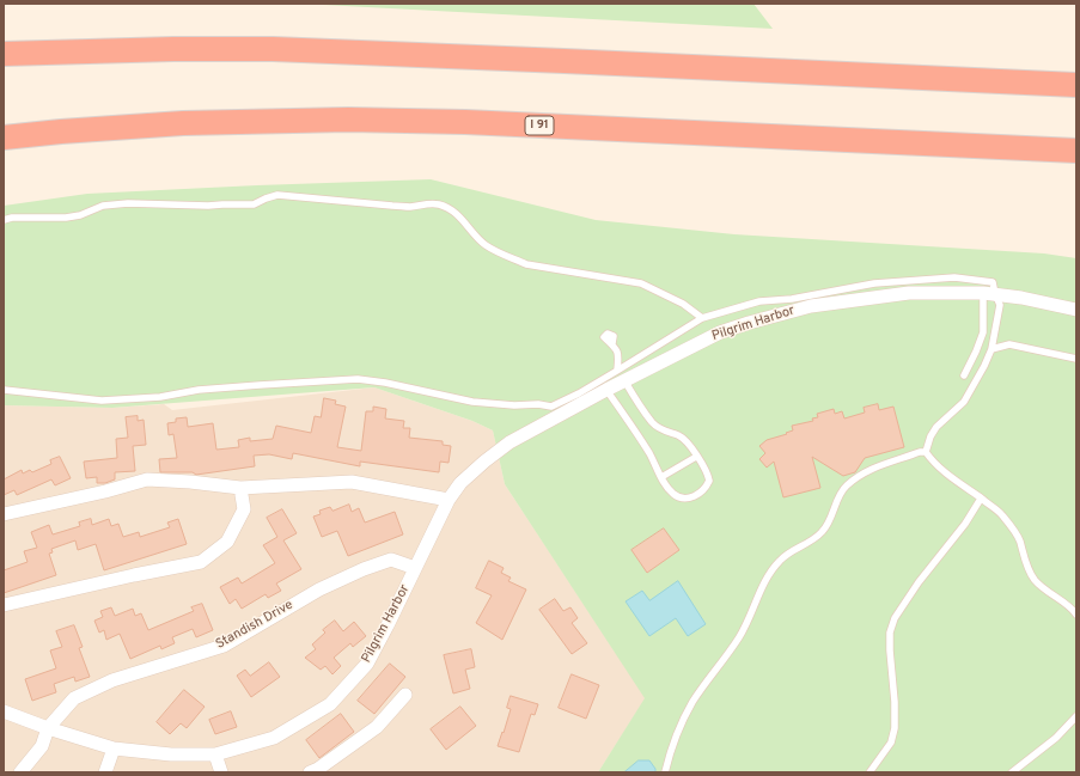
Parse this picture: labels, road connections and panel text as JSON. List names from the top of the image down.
{
  "streets": {
    "highway": ["I 91"],
    "street": ["Pilgrim Harbor", "Standish Drive"]
  },
  "crossings": [
    ["Pilgrim Harbor", "Standish Drive"]
  ]
}
